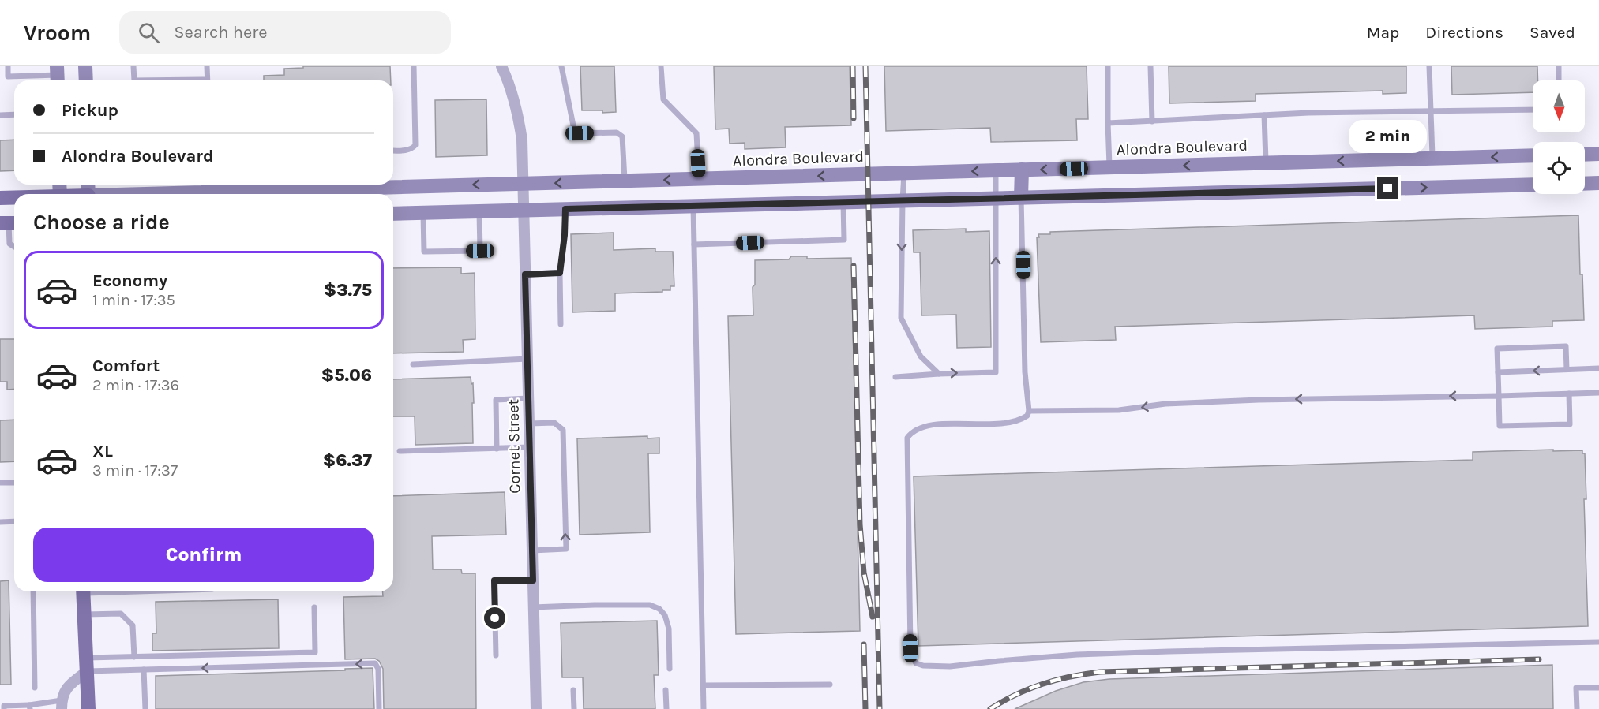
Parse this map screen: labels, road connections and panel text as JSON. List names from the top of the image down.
{
  "streets": {
    "main road": ["Alondra Boulevard"],
    "street": ["Cornet Street"]
  },
  "crossings": [
    ["Alondra Boulevard", "Cornet Street"]
  ],
  "north": "bottom",
  "page": {
    "header": "Vroom",
    "search": "Search here",
    "nav": ["Map", "Directions", "Saved"],
    "banner": ["Pickup", "Alondra Boulevard"],
    "bubble": "2 min",
    "heading": "Choose a ride",
    "list": [
      {
        "name": "Economy",
        "note": "1 min · 17:35",
        "value": "$3.75"
      },
      {
        "name": "Comfort",
        "note": "2 min · 17:36",
        "value": "$5.06"
      },
      {
        "name": "XL",
        "note": "3 min · 17:37",
        "value": "$6.37"
      }
    ],
    "buttons": "Confirm"
  }
}
